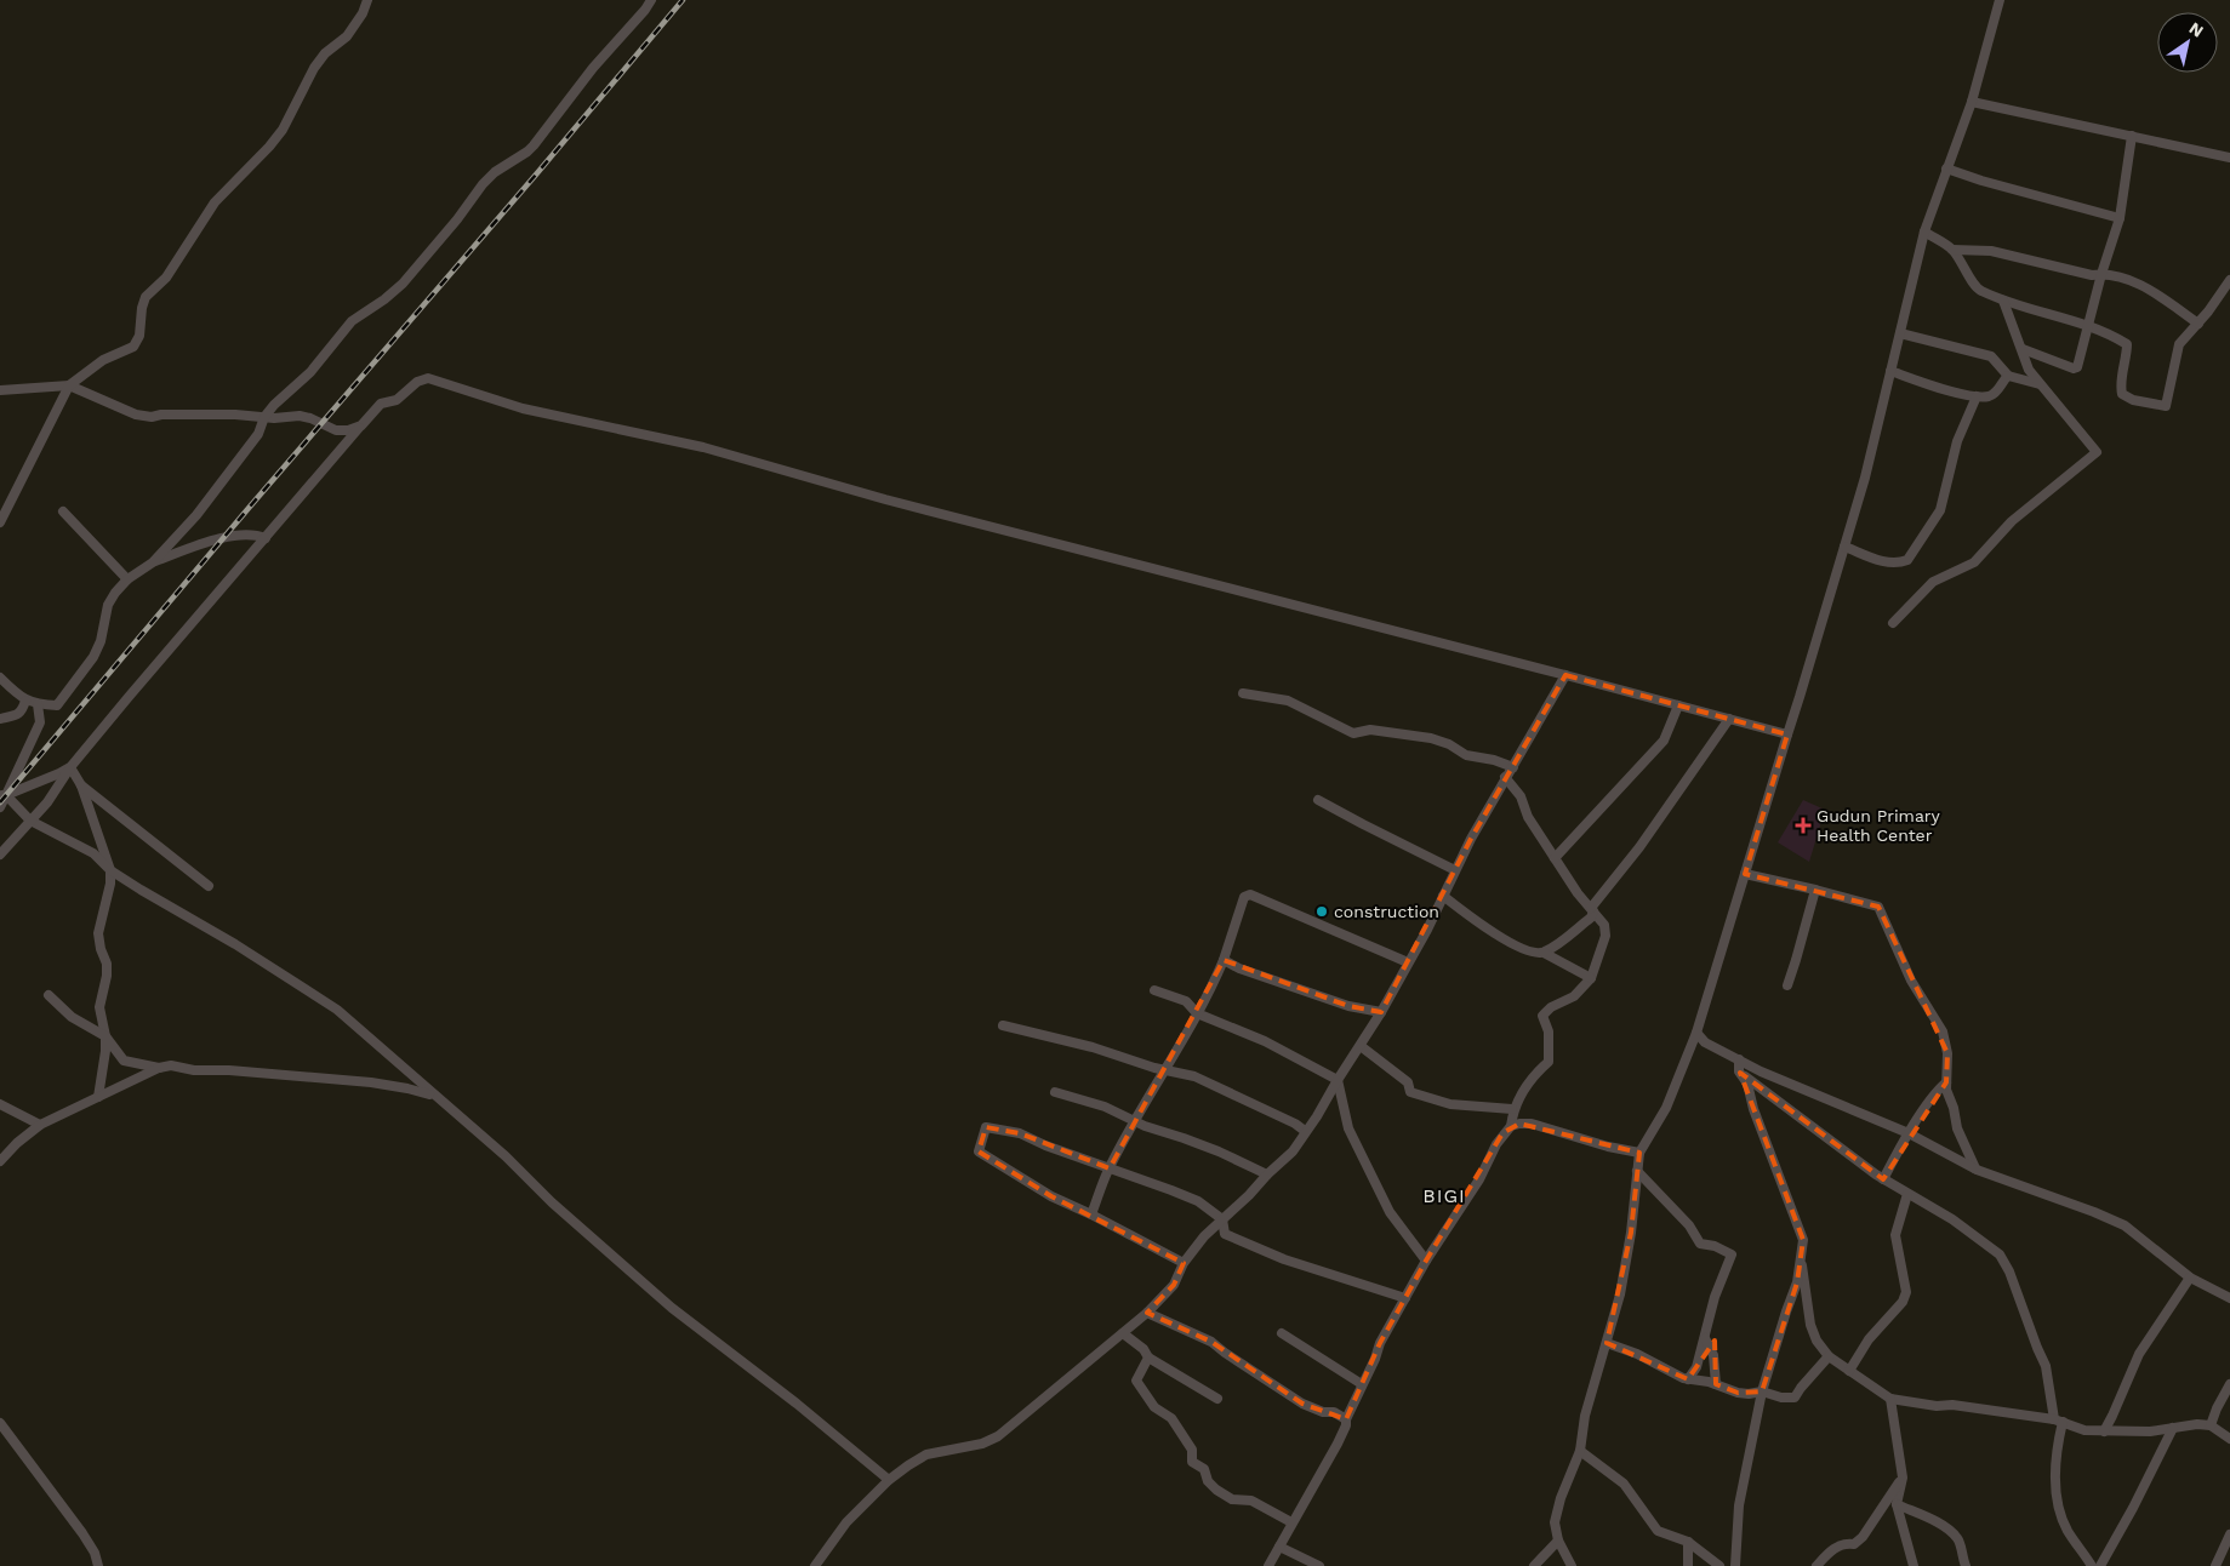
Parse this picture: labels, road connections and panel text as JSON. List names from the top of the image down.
{
  "districts": ["BIGI"],
  "places": {
    "health": ["Gudun Primary Health Center"],
    "other": ["construction"]
  },
  "north": "top right"
}
